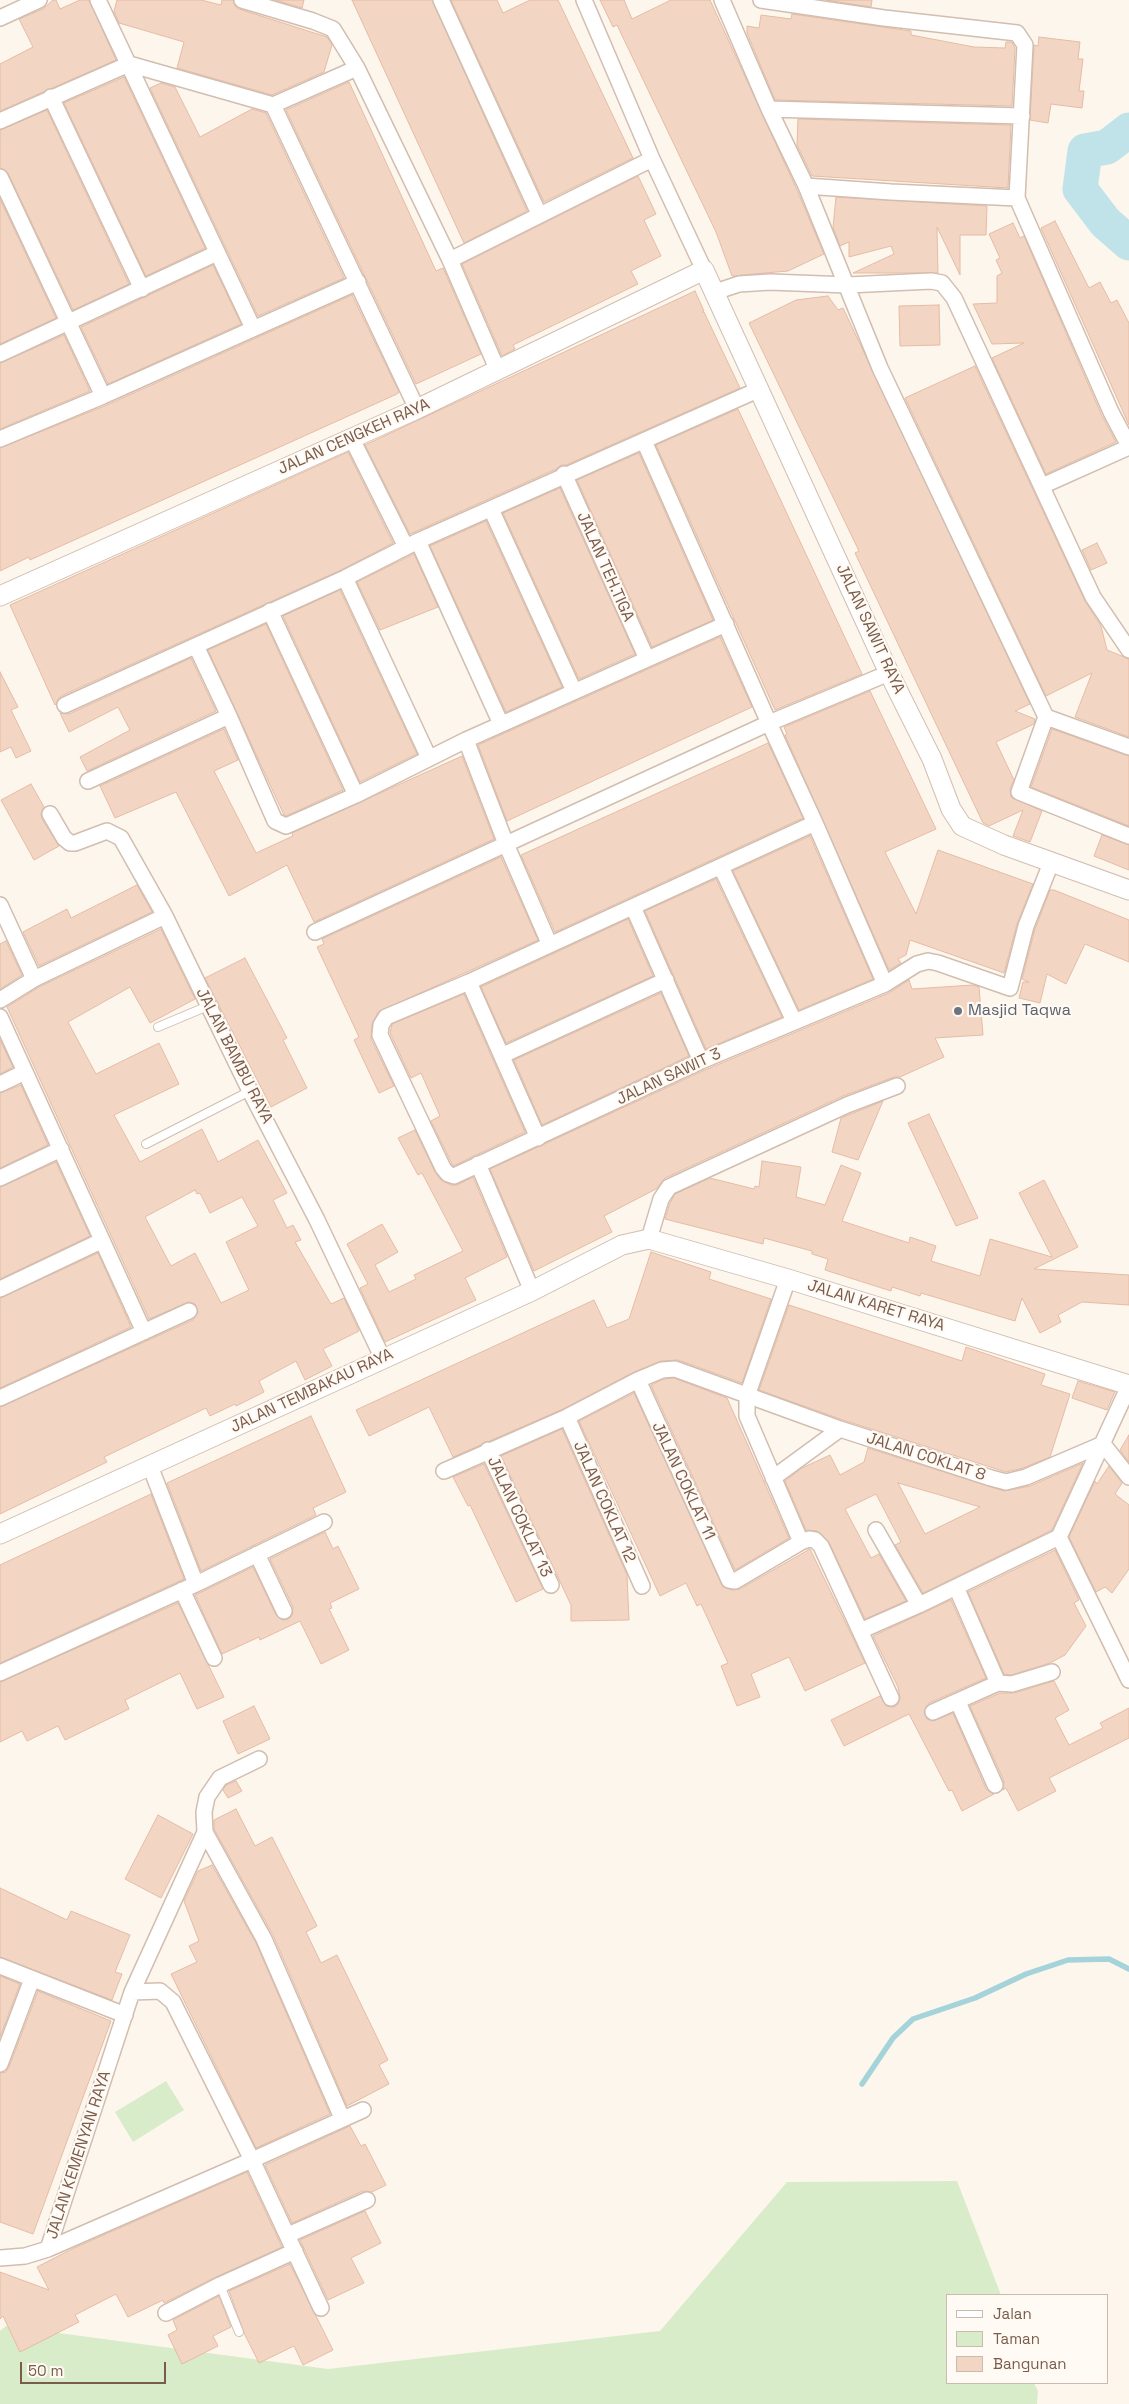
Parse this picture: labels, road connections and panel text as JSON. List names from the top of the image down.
{
  "streets": {
    "street": [
      "JALAN CENGKEH RAYA",
      "JALAN TEH.TIGA",
      "JALAN SAWIT RAYA",
      "JALAN BAMBU RAYA",
      "JALAN SAWIT 3",
      "JALAN KARET RAYA",
      "JALAN TEMBAKAU RAYA",
      "JALAN COKLAT 8",
      "JALAN COKLAT 11",
      "JALAN COKLAT 12",
      "JALAN COKLAT 13",
      "JALAN KEMENYAN RAYA"
    ]
  },
  "crossings": [
    ["JALAN CENGKEH RAYA", "JALAN SAWIT RAYA"],
    ["JALAN SAWIT RAYA", "JALAN SAWIT 3"],
    ["JALAN BAMBU RAYA", "JALAN TEMBAKAU RAYA"],
    ["JALAN KARET RAYA", "JALAN TEMBAKAU RAYA"],
    ["JALAN COKLAT 8", "JALAN COKLAT 11"],
    ["JALAN COKLAT 8", "JALAN COKLAT 12"],
    ["JALAN COKLAT 8", "JALAN COKLAT 13"]
  ],
  "places": ["Masjid Taqwa"],
  "legend": ["Jalan", "Taman", "Bangunan"],
  "scale_bar": "50 m"
}
